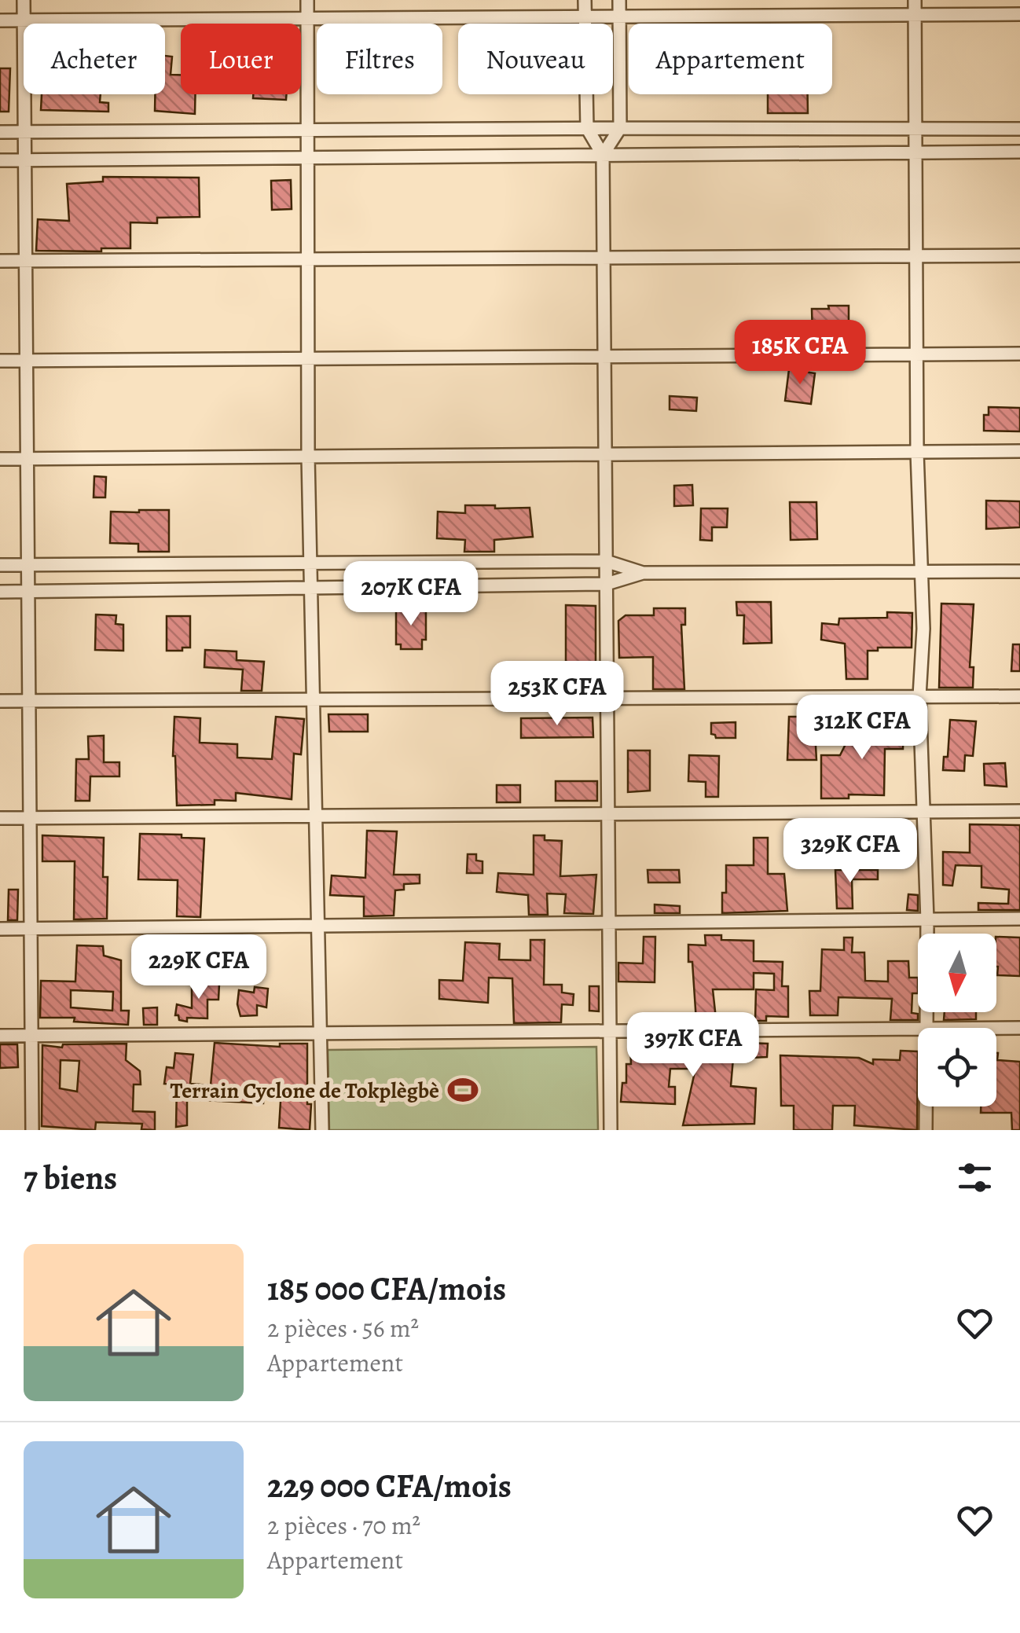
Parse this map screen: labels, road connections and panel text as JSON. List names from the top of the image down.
{
  "places": {
    "sports": ["Terrain Cyclone de Tokplègbè"]
  },
  "north": "bottom",
  "page": {
    "chip": [
      "Acheter",
      "Louer",
      "Filtres",
      "Nouveau",
      "Appartement"
    ],
    "price": [
      "185K CFA",
      "207K CFA",
      "253K CFA",
      "312K CFA",
      "329K CFA",
      "229K CFA",
      "397K CFA"
    ],
    "heading": "7 biens",
    "list": [
      {
        "name": "185 000 CFA/mois",
        "note": "2 pièces · 56 m² · Appartement"
      },
      {
        "name": "229 000 CFA/mois",
        "note": "2 pièces · 70 m² · Appartement"
      }
    ]
  }
}
